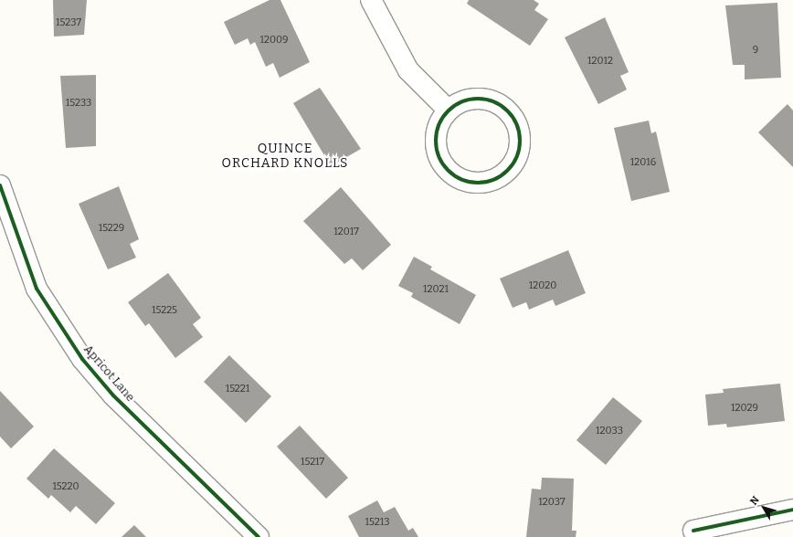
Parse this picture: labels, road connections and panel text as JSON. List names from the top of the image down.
{
  "streets": {
    "street": ["Apricot Lane"]
  },
  "districts": ["QUINCE ORCHARD KNOLLS"],
  "house_numbers": [
    "15237",
    "12009",
    "9",
    "12012",
    "15233",
    "12016",
    "15229",
    "12017",
    "12020",
    "12021",
    "15225",
    "15221",
    "12029",
    "12033",
    "15217",
    "15220",
    "12037",
    "15213"
  ],
  "north": "top left"
}
